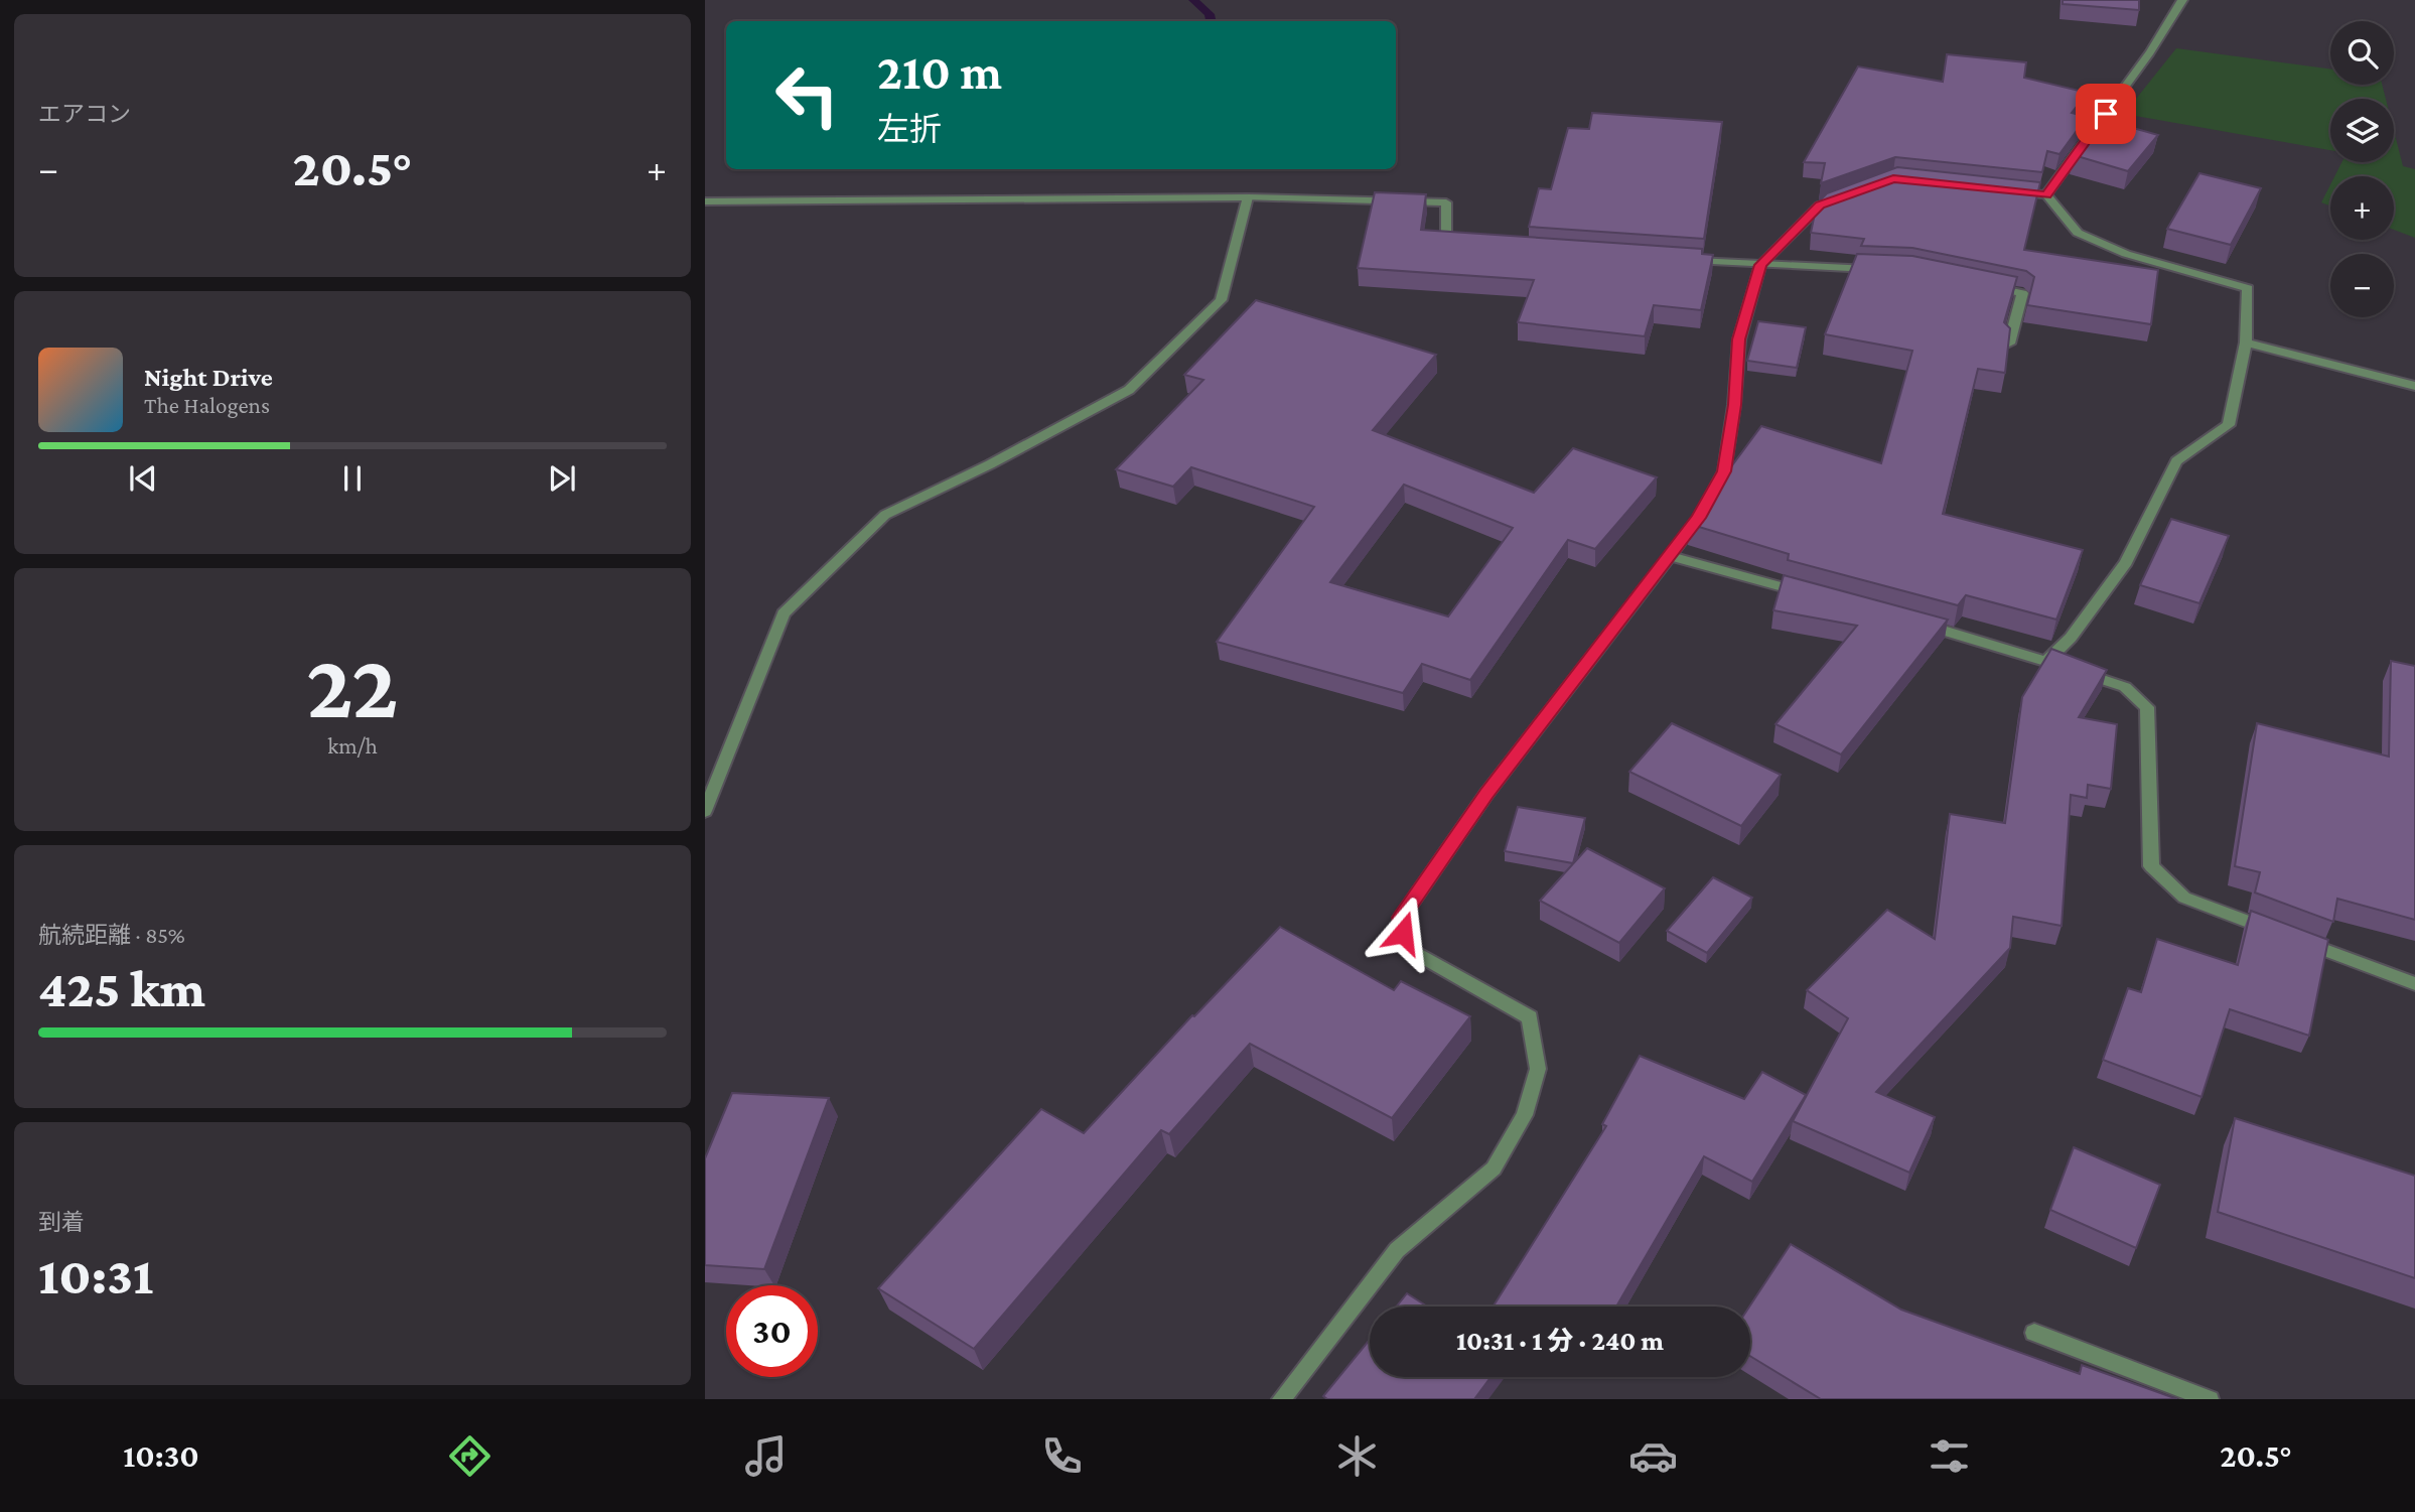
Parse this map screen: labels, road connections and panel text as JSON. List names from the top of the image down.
{
  "page": {
    "tile": [
      "エアコン",
      ["22", "km/h"],
      ["航続距離 · 85%", "425 km"],
      ["到着", "10:31"]
    ],
    "map_buttons": ["+", "−"],
    "turn": ["210 m", "左折"],
    "heat": ["−", "20.5°", "+"],
    "song": ["Night Drive", "The Halogens"],
    "limit": "30",
    "trip": "10:31 · 1 分 · 240 m",
    "tabs": ["10:30", "20.5°"]
  }
}
